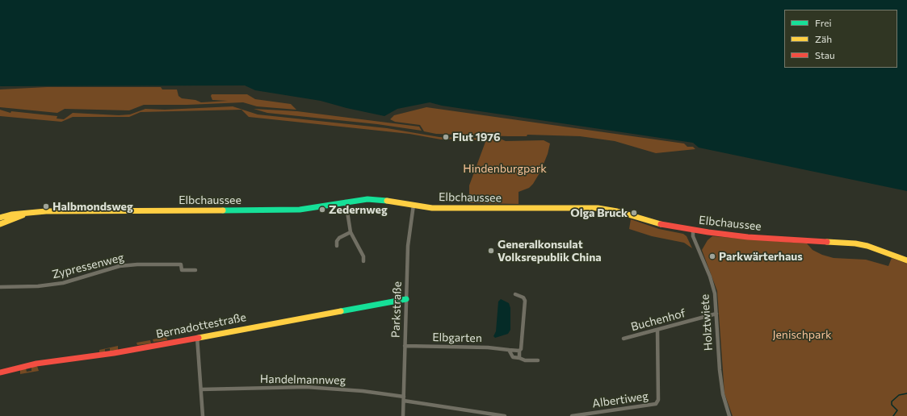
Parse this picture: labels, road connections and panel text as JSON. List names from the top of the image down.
{
  "streets": {
    "main road": ["Elbchaussee", "Bernadottestraße"],
    "street": [
      "Zypressenweg",
      "Parkstraße",
      "Buchenhof",
      "Holztwiete",
      "Elbgarten",
      "Handelmannweg",
      "Albertiweg"
    ]
  },
  "crossings": [
    ["Elbchaussee", "Parkstraße"],
    ["Elbchaussee", "Holztwiete"],
    ["Parkstraße", "Bernadottestraße"],
    ["Parkstraße", "Elbgarten"],
    ["Parkstraße", "Handelmannweg"],
    ["Buchenhof", "Holztwiete"],
    ["Buchenhof", "Albertiweg"]
  ],
  "parks": ["Hindenburgpark", "Jenischpark"],
  "places": [
    "Flut 1976",
    "Halbmondsweg",
    "Zedernweg",
    "Olga Bruck",
    "Generalkonsulat Volksrepublik China",
    "Parkwärterhaus"
  ],
  "legend": ["Frei", "Zäh", "Stau"]
}
